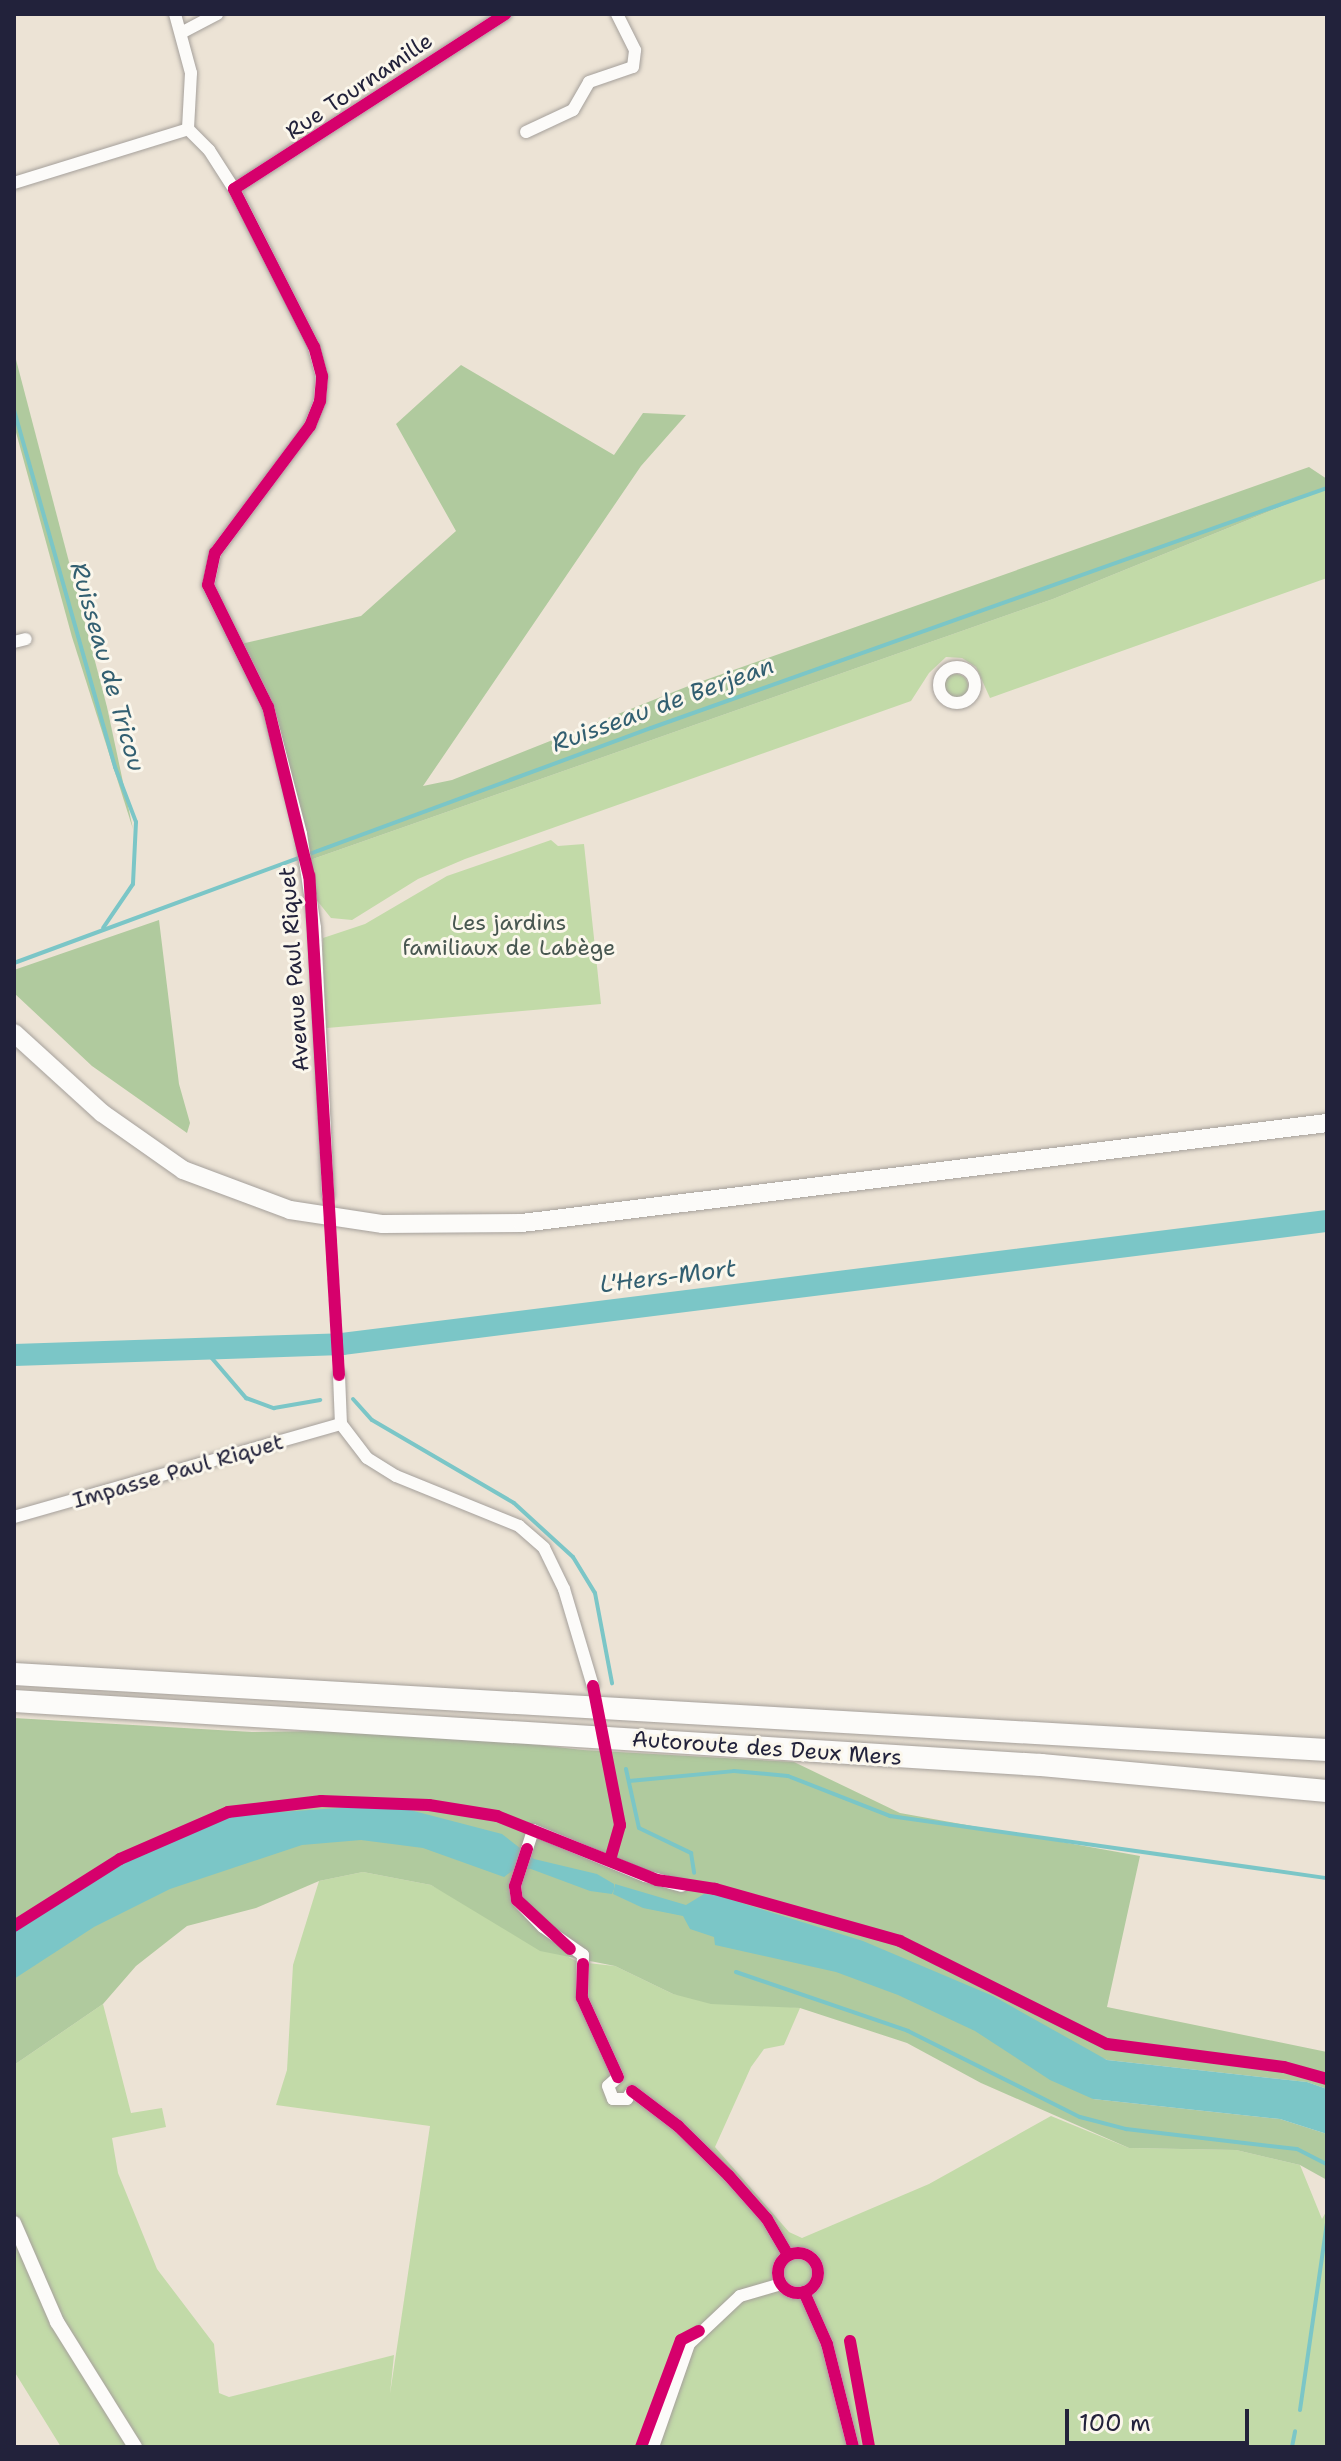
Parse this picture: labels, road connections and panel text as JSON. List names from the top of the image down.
{
  "streets": {
    "highway": ["Autoroute des Deux Mers"],
    "street": ["Rue Tournamille", "Avenue Paul Riquet", "Impasse Paul Riquet"]
  },
  "crossings": [
    ["Rue Tournamille", "Avenue Paul Riquet"]
  ],
  "water": ["Ruisseau de Tricou", "Ruisseau de Berjean", "L'Hers-Mort"],
  "parks": ["Les jardins familiaux de Labège"],
  "scale_bar": "100 m"
}
